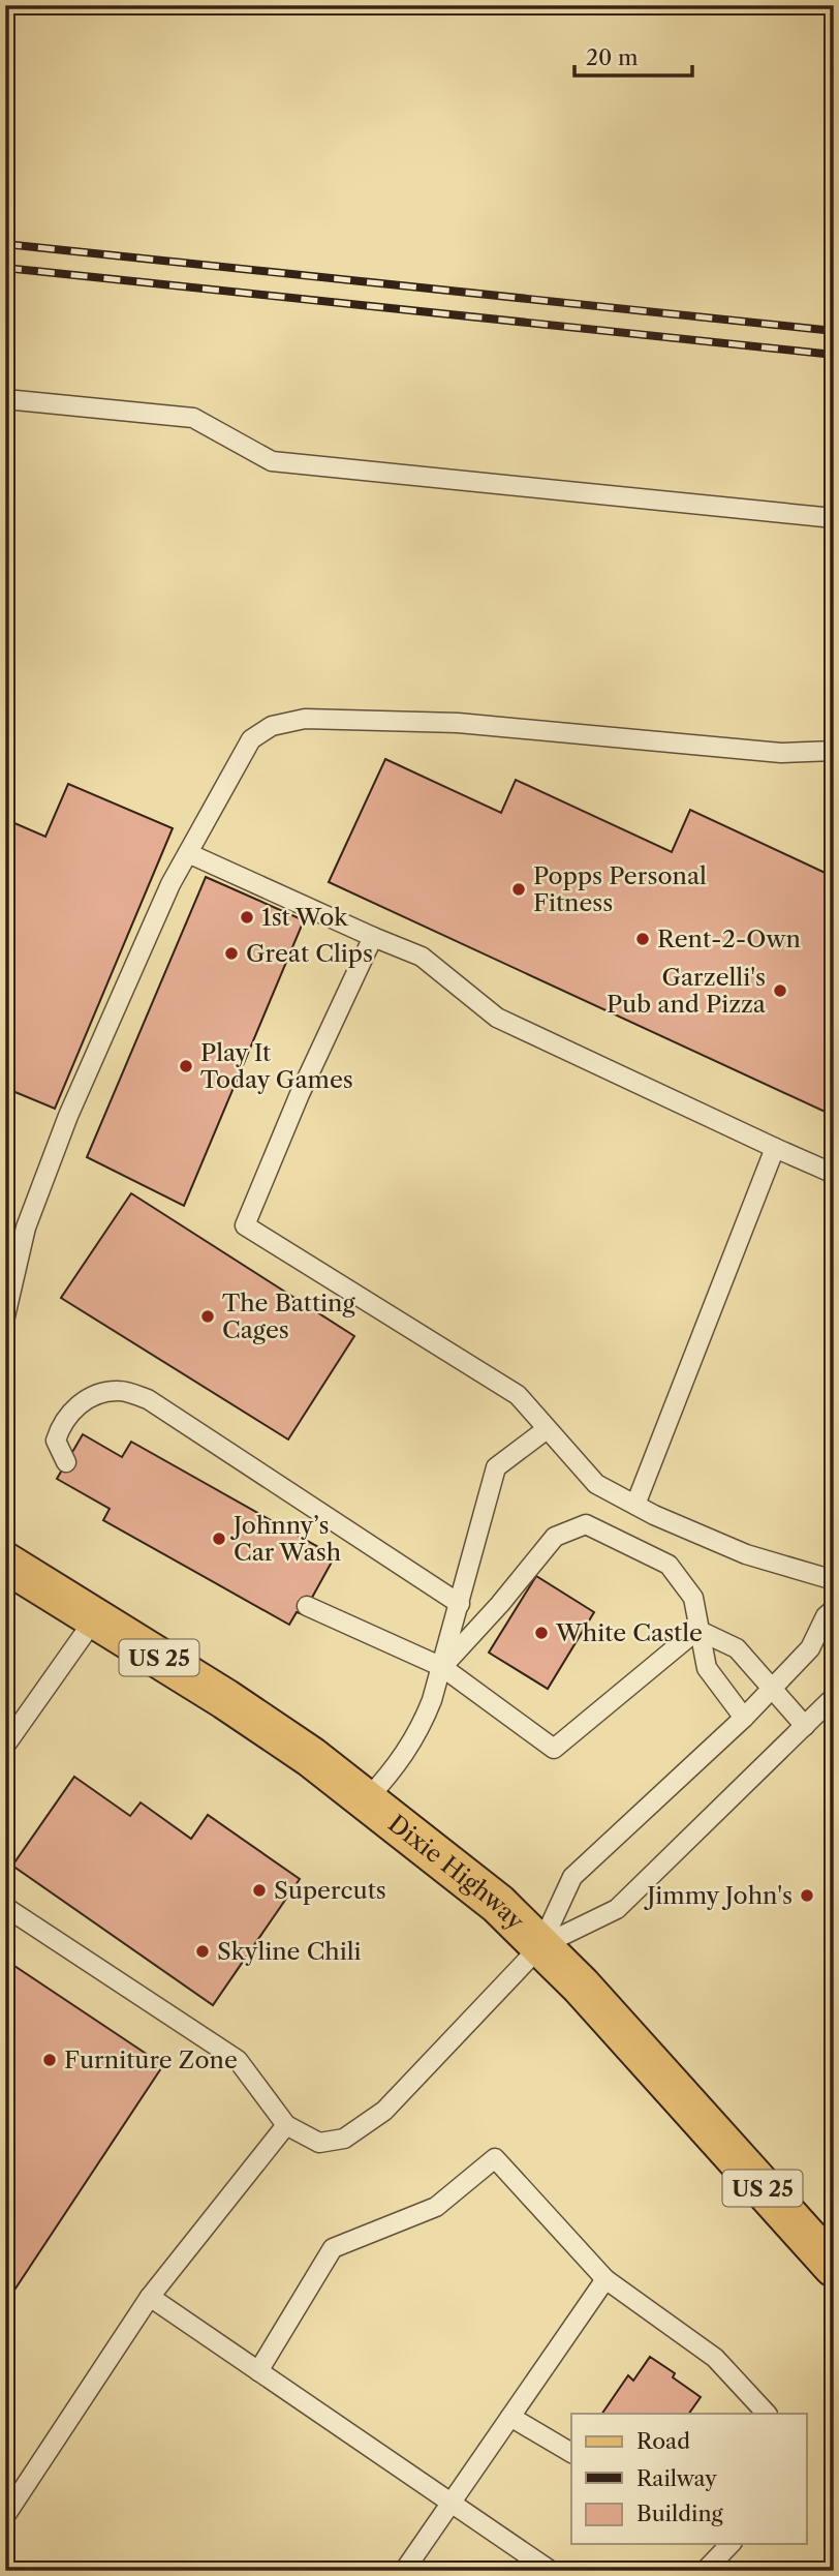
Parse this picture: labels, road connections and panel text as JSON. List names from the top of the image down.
{
  "streets": {
    "main road": ["US 25", "Dixie Highway"]
  },
  "places": [
    "Popps Personal Fitness",
    "1st Wok",
    "Rent-2-Own",
    "Great Clips",
    "Garzelli's Pub and Pizza",
    "Play It Today Games",
    "The Batting Cages",
    "Johnny’s Car Wash",
    "White Castle",
    "Supercuts",
    "Jimmy John's",
    "Skyline Chili",
    "Furniture Zone"
  ],
  "legend": ["Road", "Railway", "Building"],
  "scale_bar": "20 m"
}
